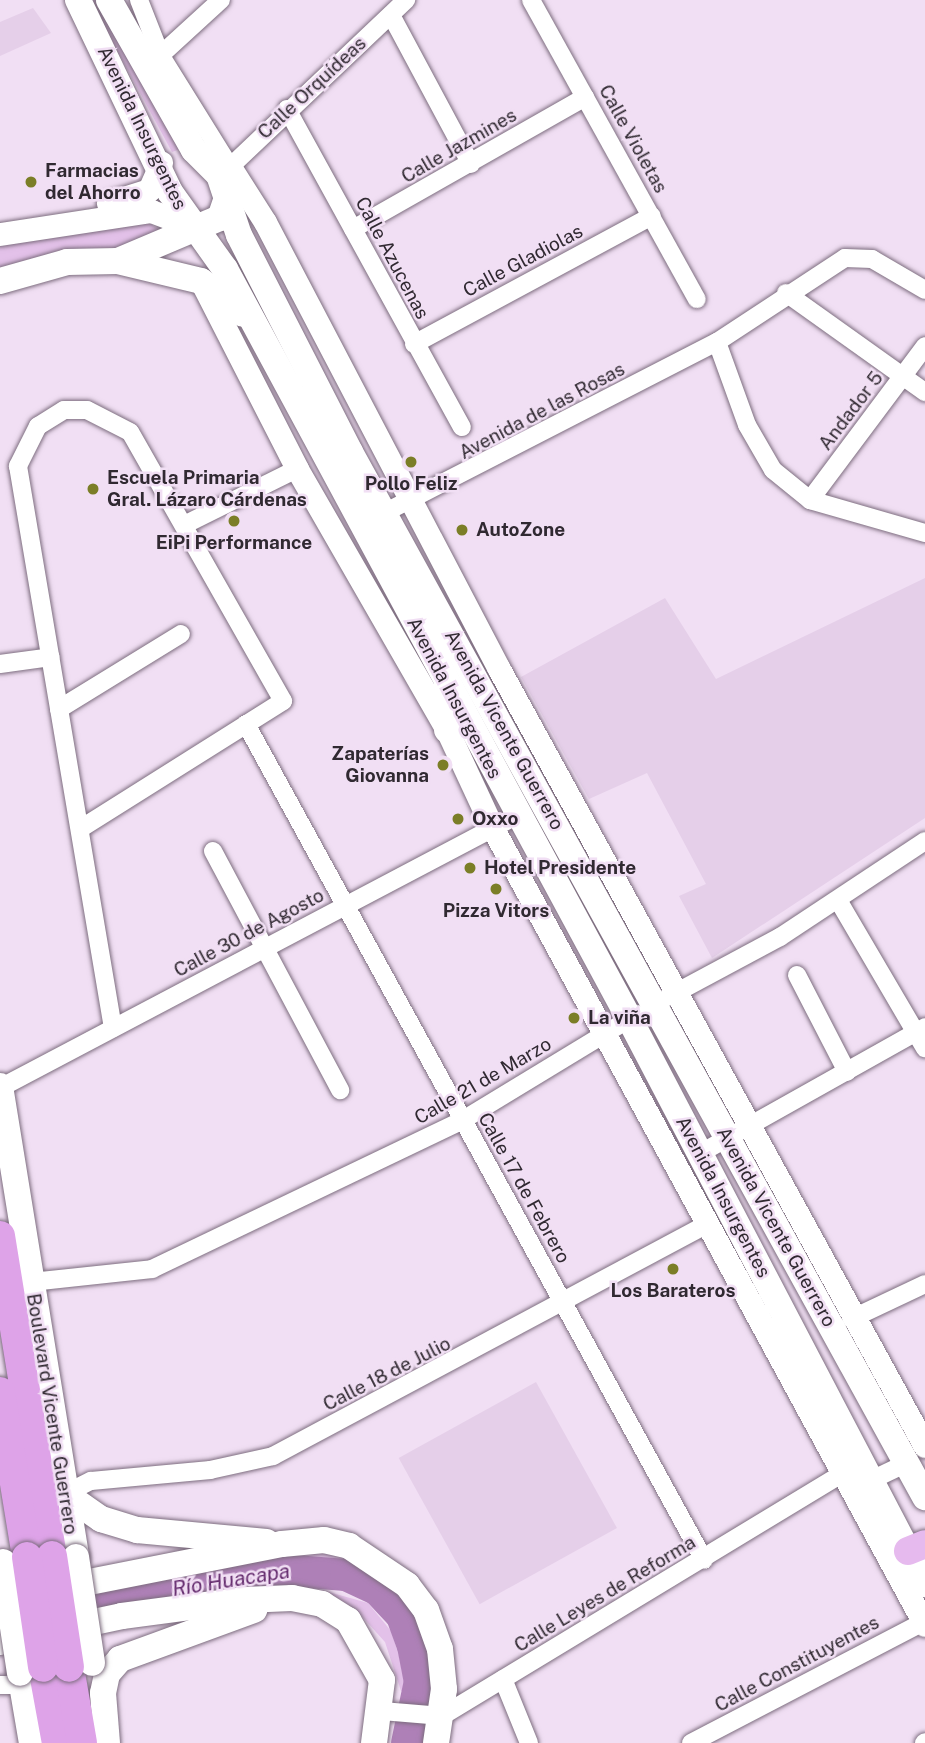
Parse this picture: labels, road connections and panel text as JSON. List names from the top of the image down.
{
  "streets": {
    "highway": ["Boulevard Vicente Guerrero"],
    "main road": ["Avenida Insurgentes", "Avenida Vicente Guerrero"],
    "street": [
      "Calle Orquídeas",
      "Calle Violetas",
      "Calle Jazmines",
      "Calle Azucenas",
      "Calle Gladiolas",
      "Avenida de las Rosas",
      "Andador 5",
      "Calle 30 de Agosto",
      "Calle 21 de Marzo",
      "Calle 17 de Febrero",
      "Calle 18 de Julio",
      "Calle Leyes de Reforma",
      "Calle Constituyentes"
    ]
  },
  "crossings": [
    ["Calle Orquídeas", "Calle Azucenas"],
    ["Calle Orquídeas", "Avenida Vicente Guerrero"],
    ["Avenida Insurgentes", "Calle 30 de Agosto"],
    ["Avenida Insurgentes", "Calle 21 de Marzo"],
    ["Avenida Insurgentes", "Calle Leyes de Reforma"],
    ["Calle Violetas", "Calle Jazmines"],
    ["Calle Violetas", "Calle Gladiolas"],
    ["Calle Jazmines", "Calle Azucenas"],
    ["Calle Azucenas", "Calle Gladiolas"],
    ["Avenida de las Rosas", "Avenida Vicente Guerrero"],
    ["Avenida Vicente Guerrero", "Calle 21 de Marzo"],
    ["Avenida Vicente Guerrero", "Calle Leyes de Reforma"],
    ["Calle 30 de Agosto", "Calle 17 de Febrero"],
    ["Calle 30 de Agosto", "Boulevard Vicente Guerrero"],
    ["Calle 21 de Marzo", "Calle 17 de Febrero"],
    ["Calle 21 de Marzo", "Boulevard Vicente Guerrero"],
    ["Calle 17 de Febrero", "Calle 18 de Julio"],
    ["Calle 17 de Febrero", "Calle Leyes de Reforma"],
    ["Calle 18 de Julio", "Boulevard Vicente Guerrero"]
  ],
  "water": ["Río Huacapa"],
  "places": [
    "Farmacias del Ahorro",
    "Pollo Feliz",
    "Escuela Primaria Gral. Lázaro Cárdenas",
    "EiPi Performance",
    "AutoZone",
    "Zapaterías Giovanna",
    "Oxxo",
    "Hotel Presidente",
    "Pizza Vitors",
    "La viña",
    "Los Barateros"
  ]
}
